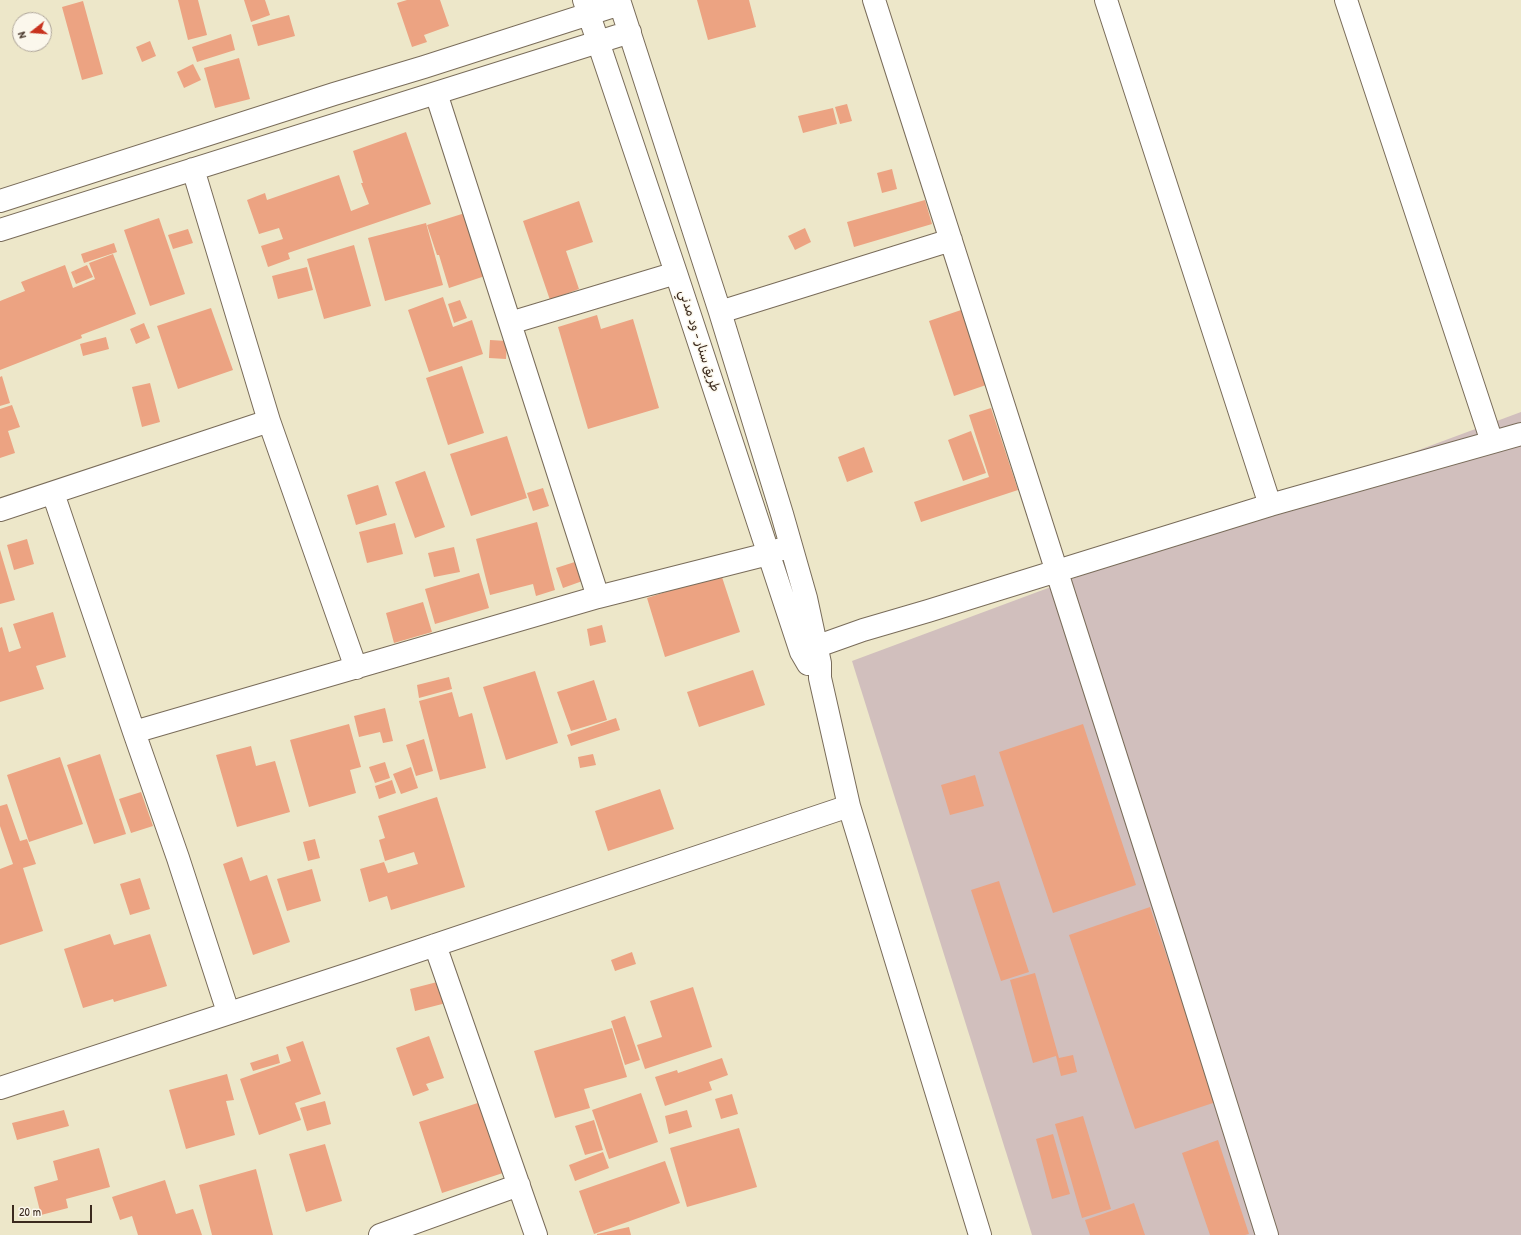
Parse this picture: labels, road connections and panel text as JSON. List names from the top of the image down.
{
  "streets": {
    "street": ["طريق سنار - ود مدني"]
  },
  "scale_bar": "20 m",
  "north": "left"
}
